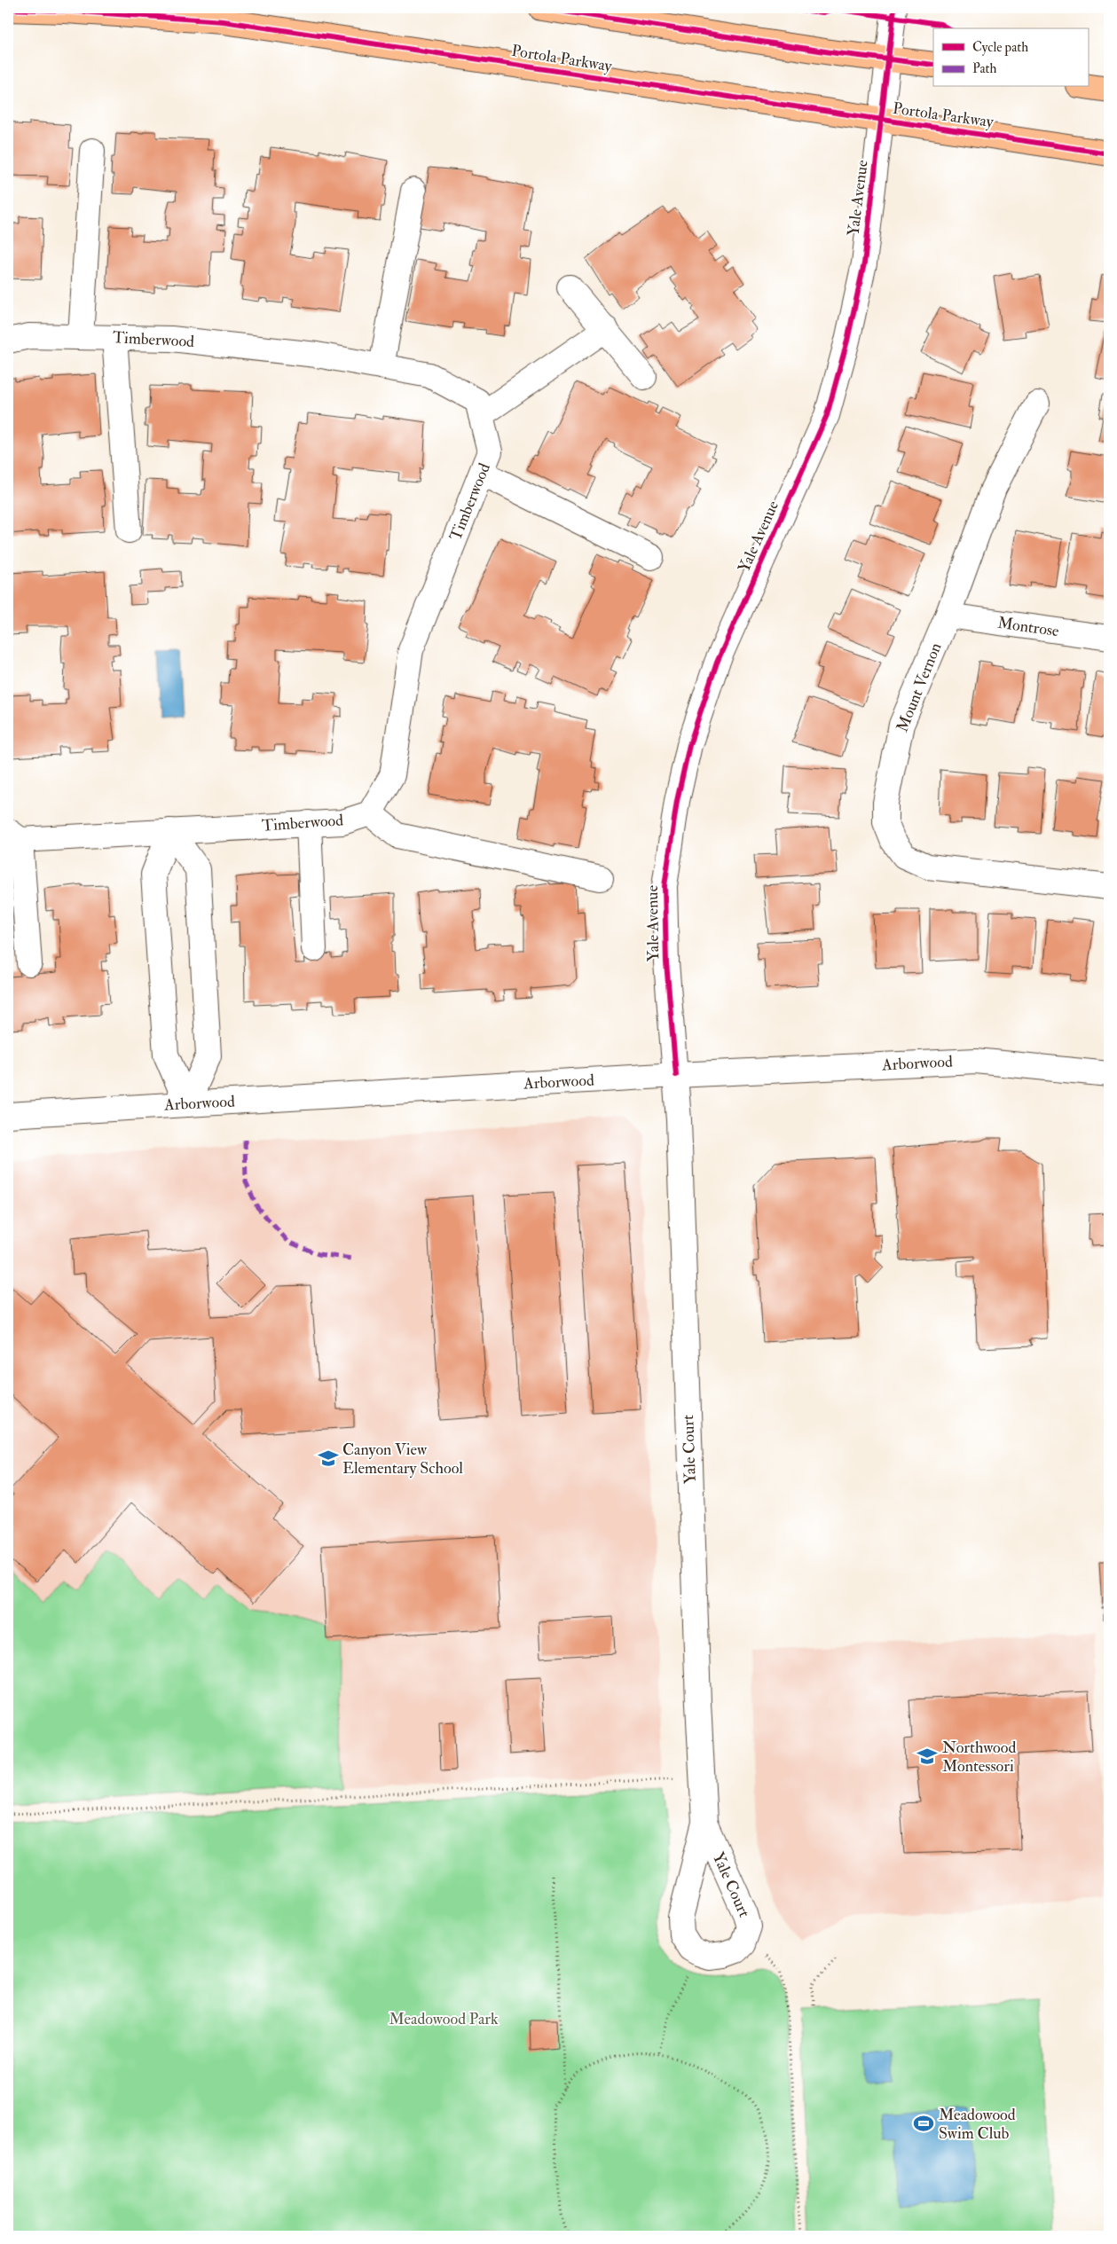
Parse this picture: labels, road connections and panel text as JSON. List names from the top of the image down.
{
  "streets": {
    "main road": ["Portola Parkway"],
    "street": [
      "Yale Avenue",
      "Timberwood",
      "Montrose",
      "Mount Vernon",
      "Arborwood",
      "Yale Court"
    ]
  },
  "crossings": [
    ["Portola Parkway", "Yale Avenue"],
    ["Yale Avenue", "Arborwood"],
    ["Yale Avenue", "Yale Court"],
    ["Montrose", "Mount Vernon"],
    ["Arborwood", "Yale Court"]
  ],
  "parks": ["Meadowood Park"],
  "places": {
    "school or university": ["Canyon View Elementary School", "Northwood Montessori"],
    "sports": ["Meadowood Swim Club"]
  },
  "legend": ["Cycle path", "Path"]
}
